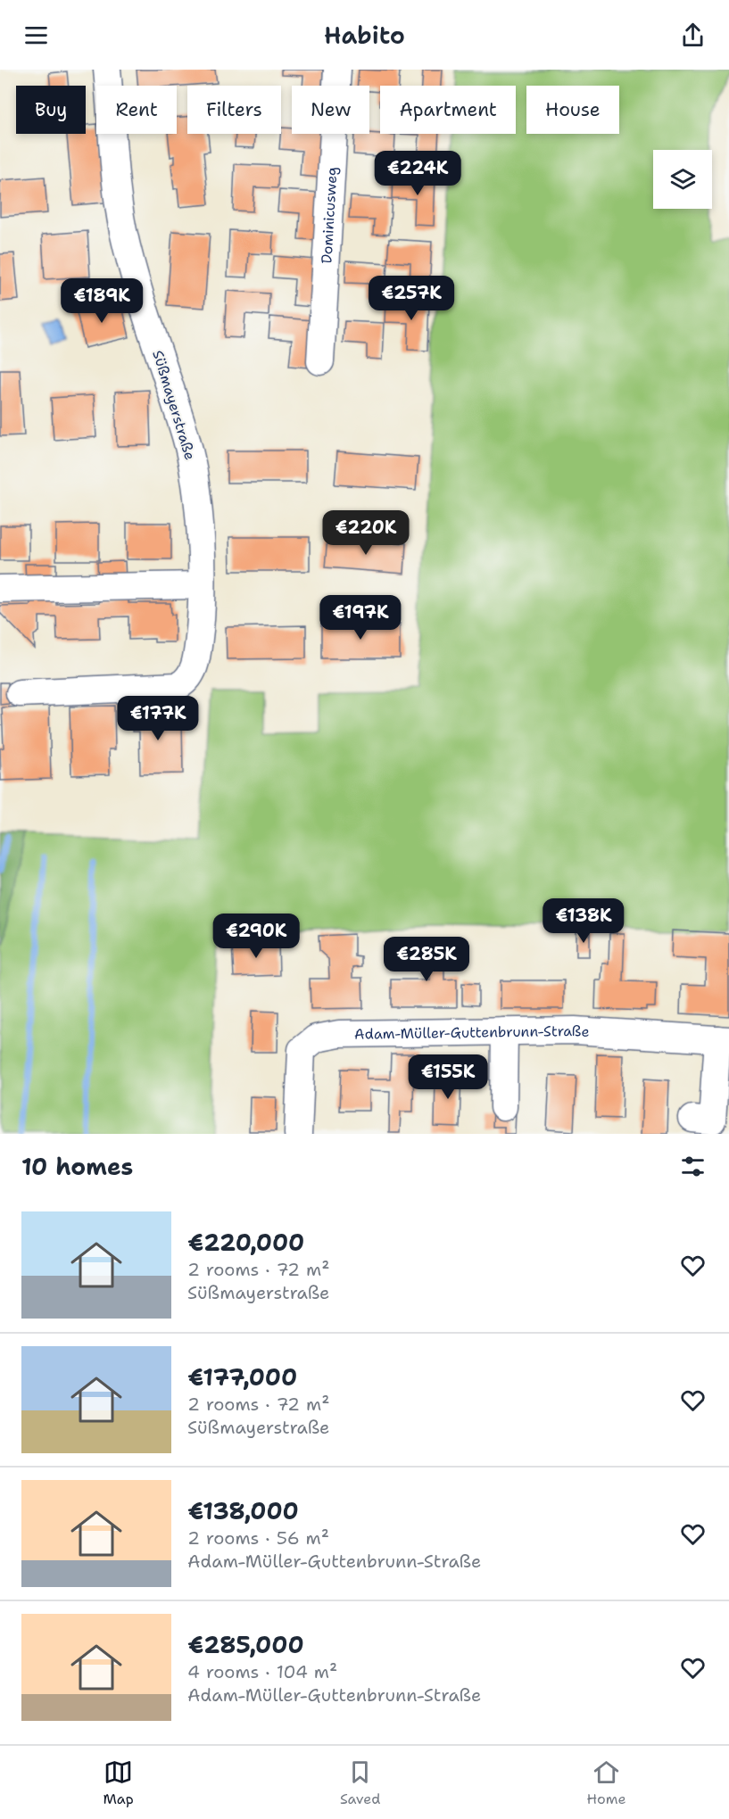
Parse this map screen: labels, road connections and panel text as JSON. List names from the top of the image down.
{
  "streets": {
    "street": ["Dominicusweg", "Süßmayerstraße", "Adam-Müller-Guttenbrunn-Straße"]
  },
  "page": {
    "header": "Habito",
    "chip": [
      "Buy",
      "Rent",
      "Filters",
      "New",
      "Apartment",
      "House"
    ],
    "price": [
      "€224K",
      "€257K",
      "€189K",
      "€220K",
      "€197K",
      "€177K",
      "€138K",
      "€290K",
      "€285K",
      "€155K"
    ],
    "heading": "10 homes",
    "list": [
      {
        "name": "€220,000",
        "note": "2 rooms · 72 m² · Süßmayerstraße"
      },
      {
        "name": "€177,000",
        "note": "2 rooms · 72 m² · Süßmayerstraße"
      },
      {
        "name": "€138,000",
        "note": "2 rooms · 56 m² · Adam-Müller-Guttenbrunn-Straße"
      },
      {
        "name": "€285,000",
        "note": "4 rooms · 104 m² · Adam-Müller-Guttenbrunn-Straße"
      }
    ],
    "tabs": ["Map", "Saved", "Home"]
  }
}
